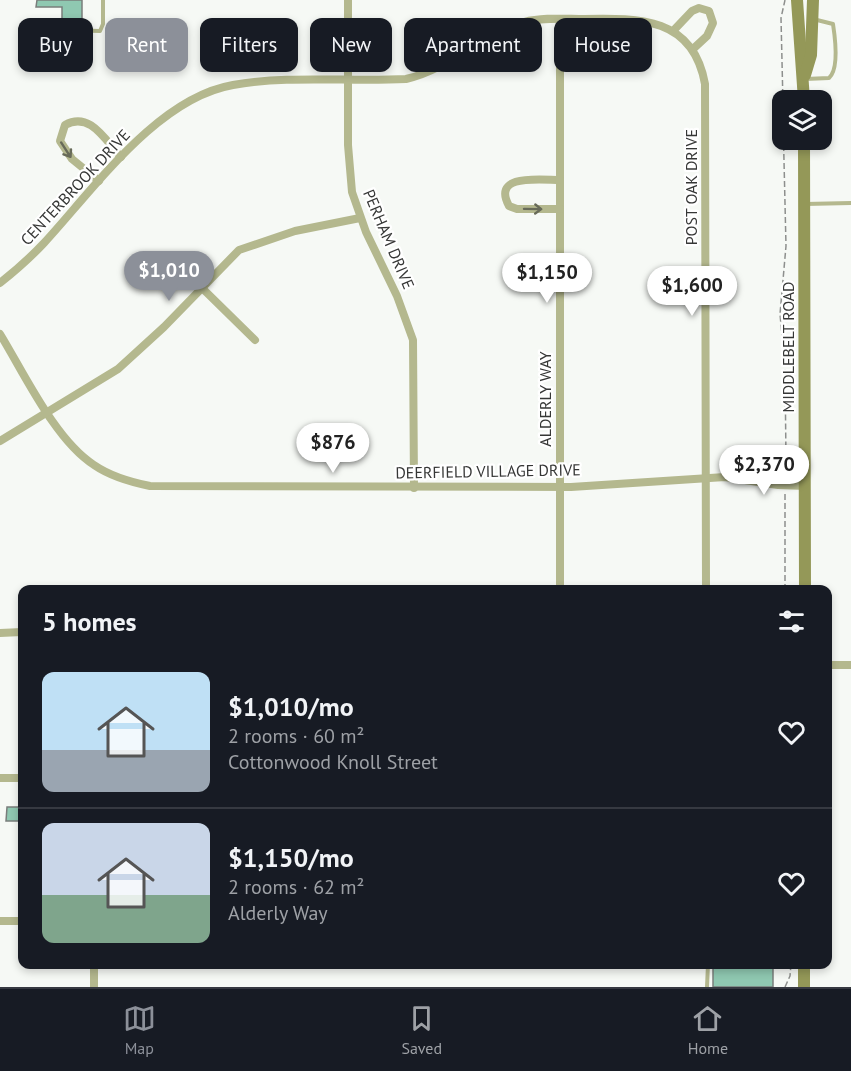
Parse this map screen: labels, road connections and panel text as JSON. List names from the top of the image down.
{
  "streets": {
    "street": [
      "CENTERBROOK DRIVE",
      "POST OAK DRIVE",
      "PERHAM DRIVE",
      "MIDDLEBELT ROAD",
      "ALDERLY WAY",
      "DEERFIELD VILLAGE DRIVE"
    ]
  },
  "crossings": [
    ["CENTERBROOK DRIVE", "POST OAK DRIVE"],
    ["CENTERBROOK DRIVE", "PERHAM DRIVE"],
    ["POST OAK DRIVE", "DEERFIELD VILLAGE DRIVE"],
    ["PERHAM DRIVE", "DEERFIELD VILLAGE DRIVE"],
    ["MIDDLEBELT ROAD", "DEERFIELD VILLAGE DRIVE"],
    ["ALDERLY WAY", "DEERFIELD VILLAGE DRIVE"]
  ],
  "page": {
    "chip": [
      "Buy",
      "Rent",
      "Filters",
      "New",
      "Apartment",
      "House"
    ],
    "price": [
      "$1,010",
      "$1,150",
      "$1,600",
      "$876",
      "$2,370"
    ],
    "heading": "5 homes",
    "list": [
      {
        "name": "$1,010/mo",
        "note": "2 rooms · 60 m² · Cottonwood Knoll Street"
      },
      {
        "name": "$1,150/mo",
        "note": "2 rooms · 62 m² · Alderly Way"
      }
    ],
    "tabs": ["Map", "Saved", "Home"]
  }
}
